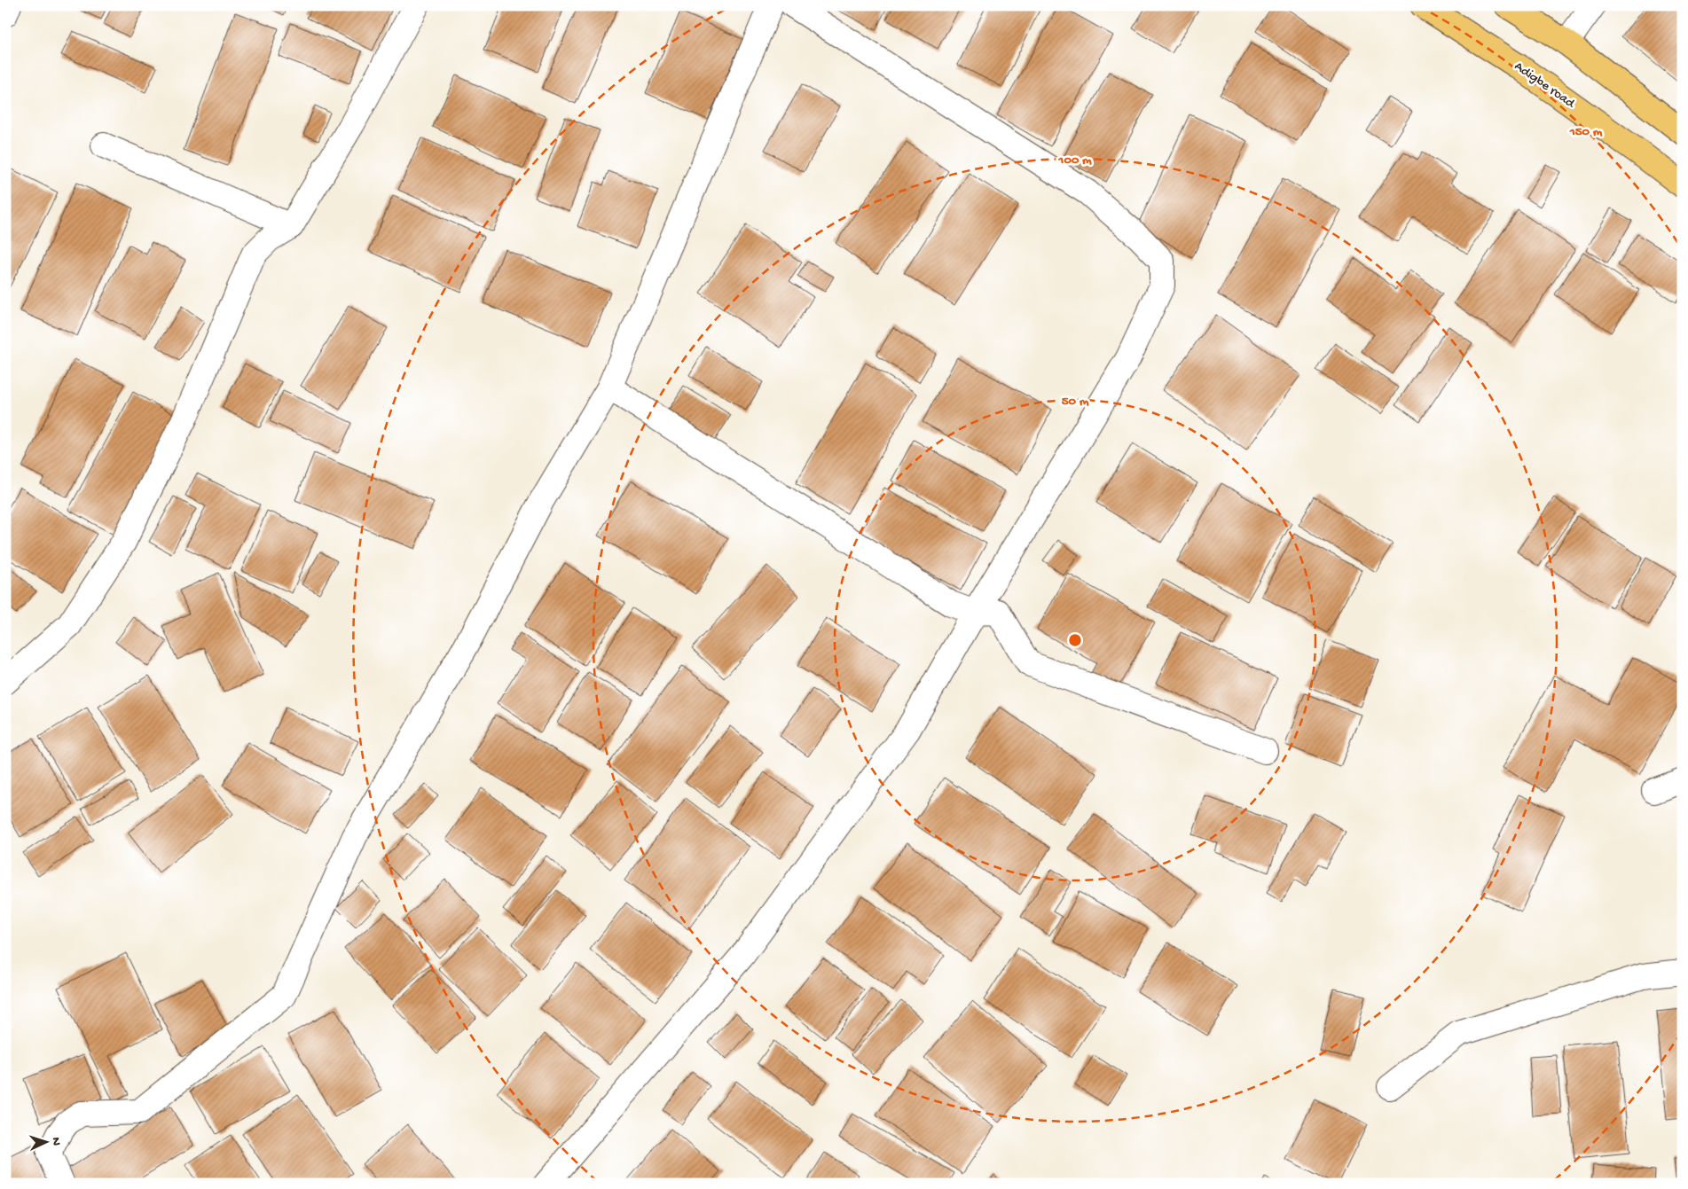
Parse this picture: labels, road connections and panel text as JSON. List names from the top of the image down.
{
  "streets": {
    "main road": ["Adigbe road"]
  },
  "north": "right",
  "rings": ["150 m", "100 m", "50 m"]
}
